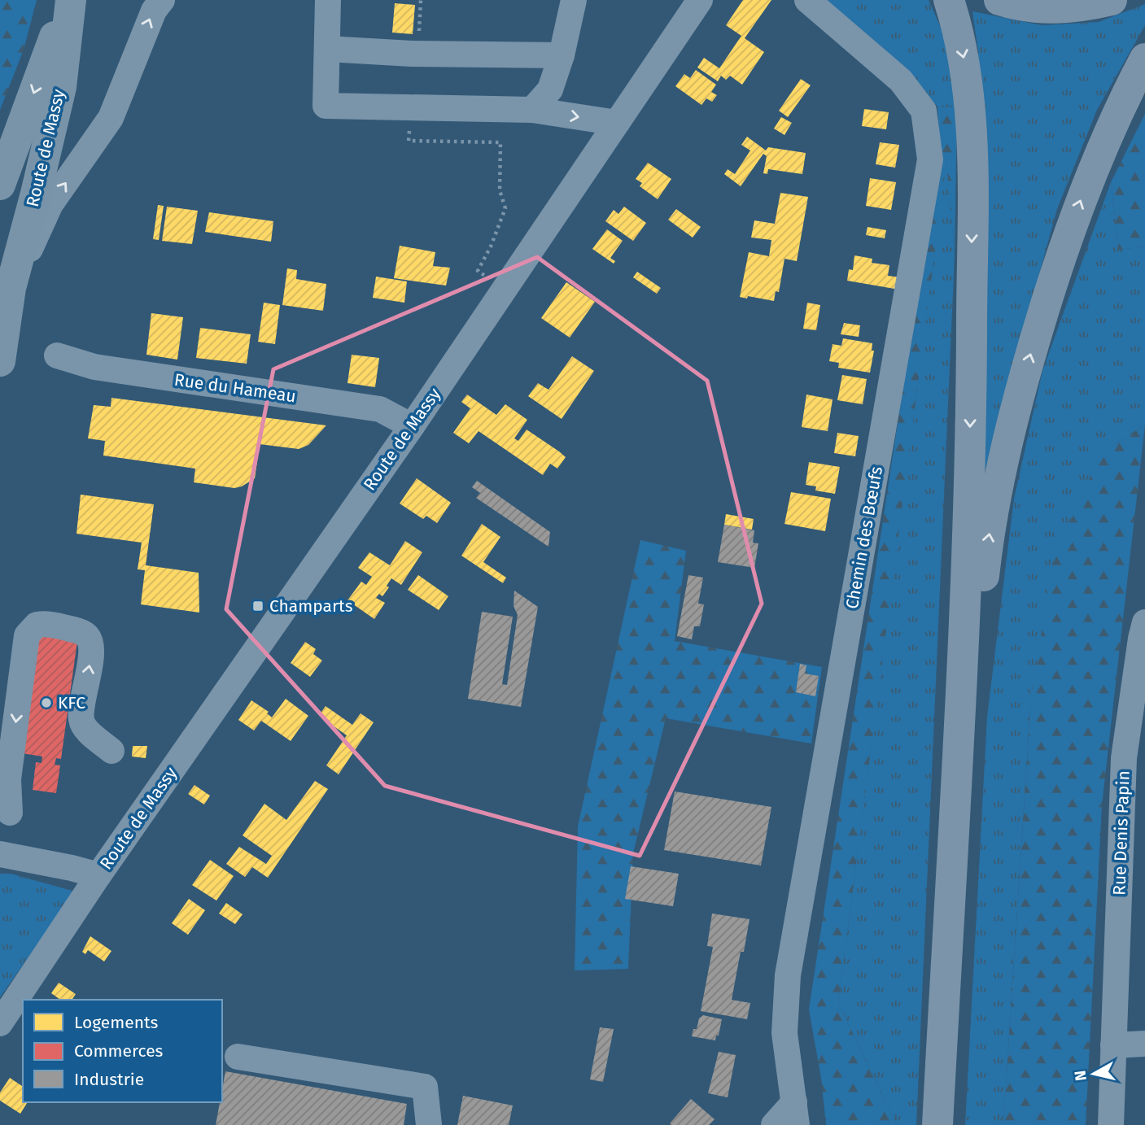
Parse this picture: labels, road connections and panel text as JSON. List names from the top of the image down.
{
  "streets": {
    "main road": ["Route de Massy"],
    "street": ["Rue du Hameau", "Chemin des Bœufs", "Rue Denis Papin"]
  },
  "crossings": [
    ["Route de Massy", "Rue du Hameau"]
  ],
  "places": {
    "transit": ["Champarts"],
    "other": ["KFC"]
  },
  "legend": ["Logements", "Commerces", "Industrie"],
  "north": "left"
}
